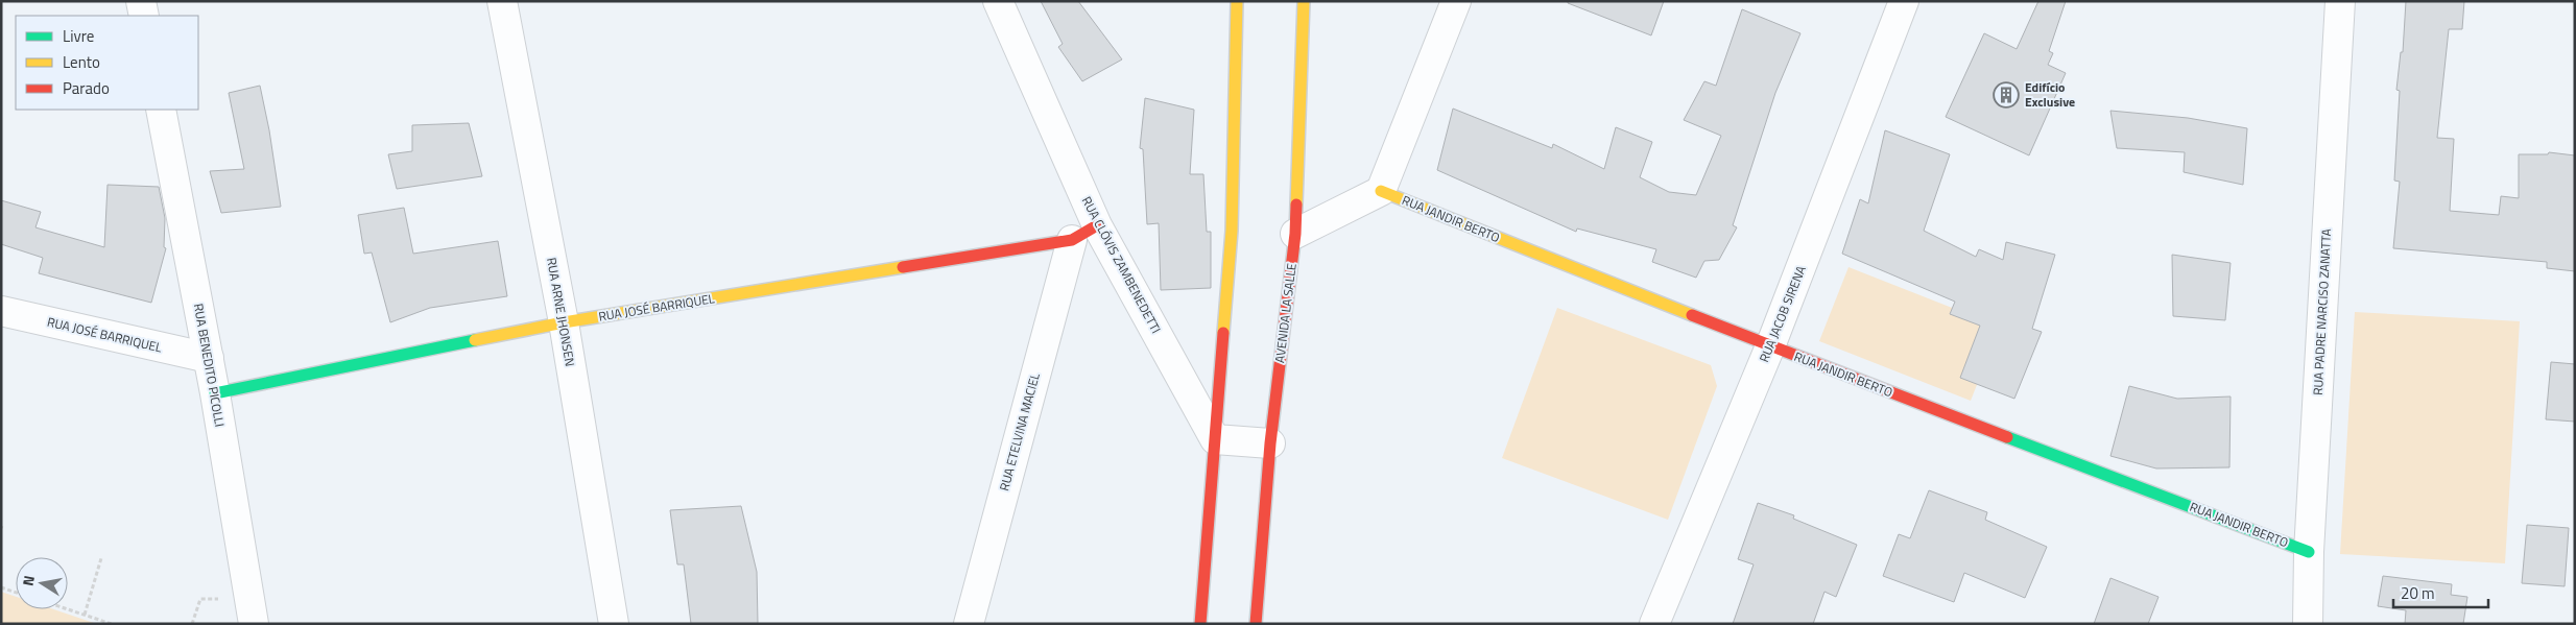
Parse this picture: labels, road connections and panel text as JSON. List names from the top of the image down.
{
  "streets": {
    "street": [
      "RUA JANDIR BERTO",
      "RUA CLÓVIS ZAMBENEDETTI",
      "RUA JOSÉ BARRIQUEL",
      "RUA ARNE JHONSEN",
      "RUA PADRE NARCISO ZANATTA",
      "AVENIDA LA SALLE",
      "RUA JACOB SIRENA",
      "RUA BENEDITO PICOLLI",
      "RUA ETELVINA MACIEL"
    ]
  },
  "crossings": [
    ["RUA JANDIR BERTO", "RUA PADRE NARCISO ZANATTA"],
    ["RUA JANDIR BERTO", "RUA JACOB SIRENA"],
    ["RUA CLÓVIS ZAMBENEDETTI", "RUA JOSÉ BARRIQUEL"],
    ["RUA JOSÉ BARRIQUEL", "RUA ARNE JHONSEN"],
    ["RUA JOSÉ BARRIQUEL", "RUA BENEDITO PICOLLI"],
    ["RUA JOSÉ BARRIQUEL", "RUA ETELVINA MACIEL"]
  ],
  "places": {
    "building": ["Edifício Exclusive"]
  },
  "legend": ["Livre", "Lento", "Parado"],
  "scale_bar": "20 m",
  "north": "left"
}
